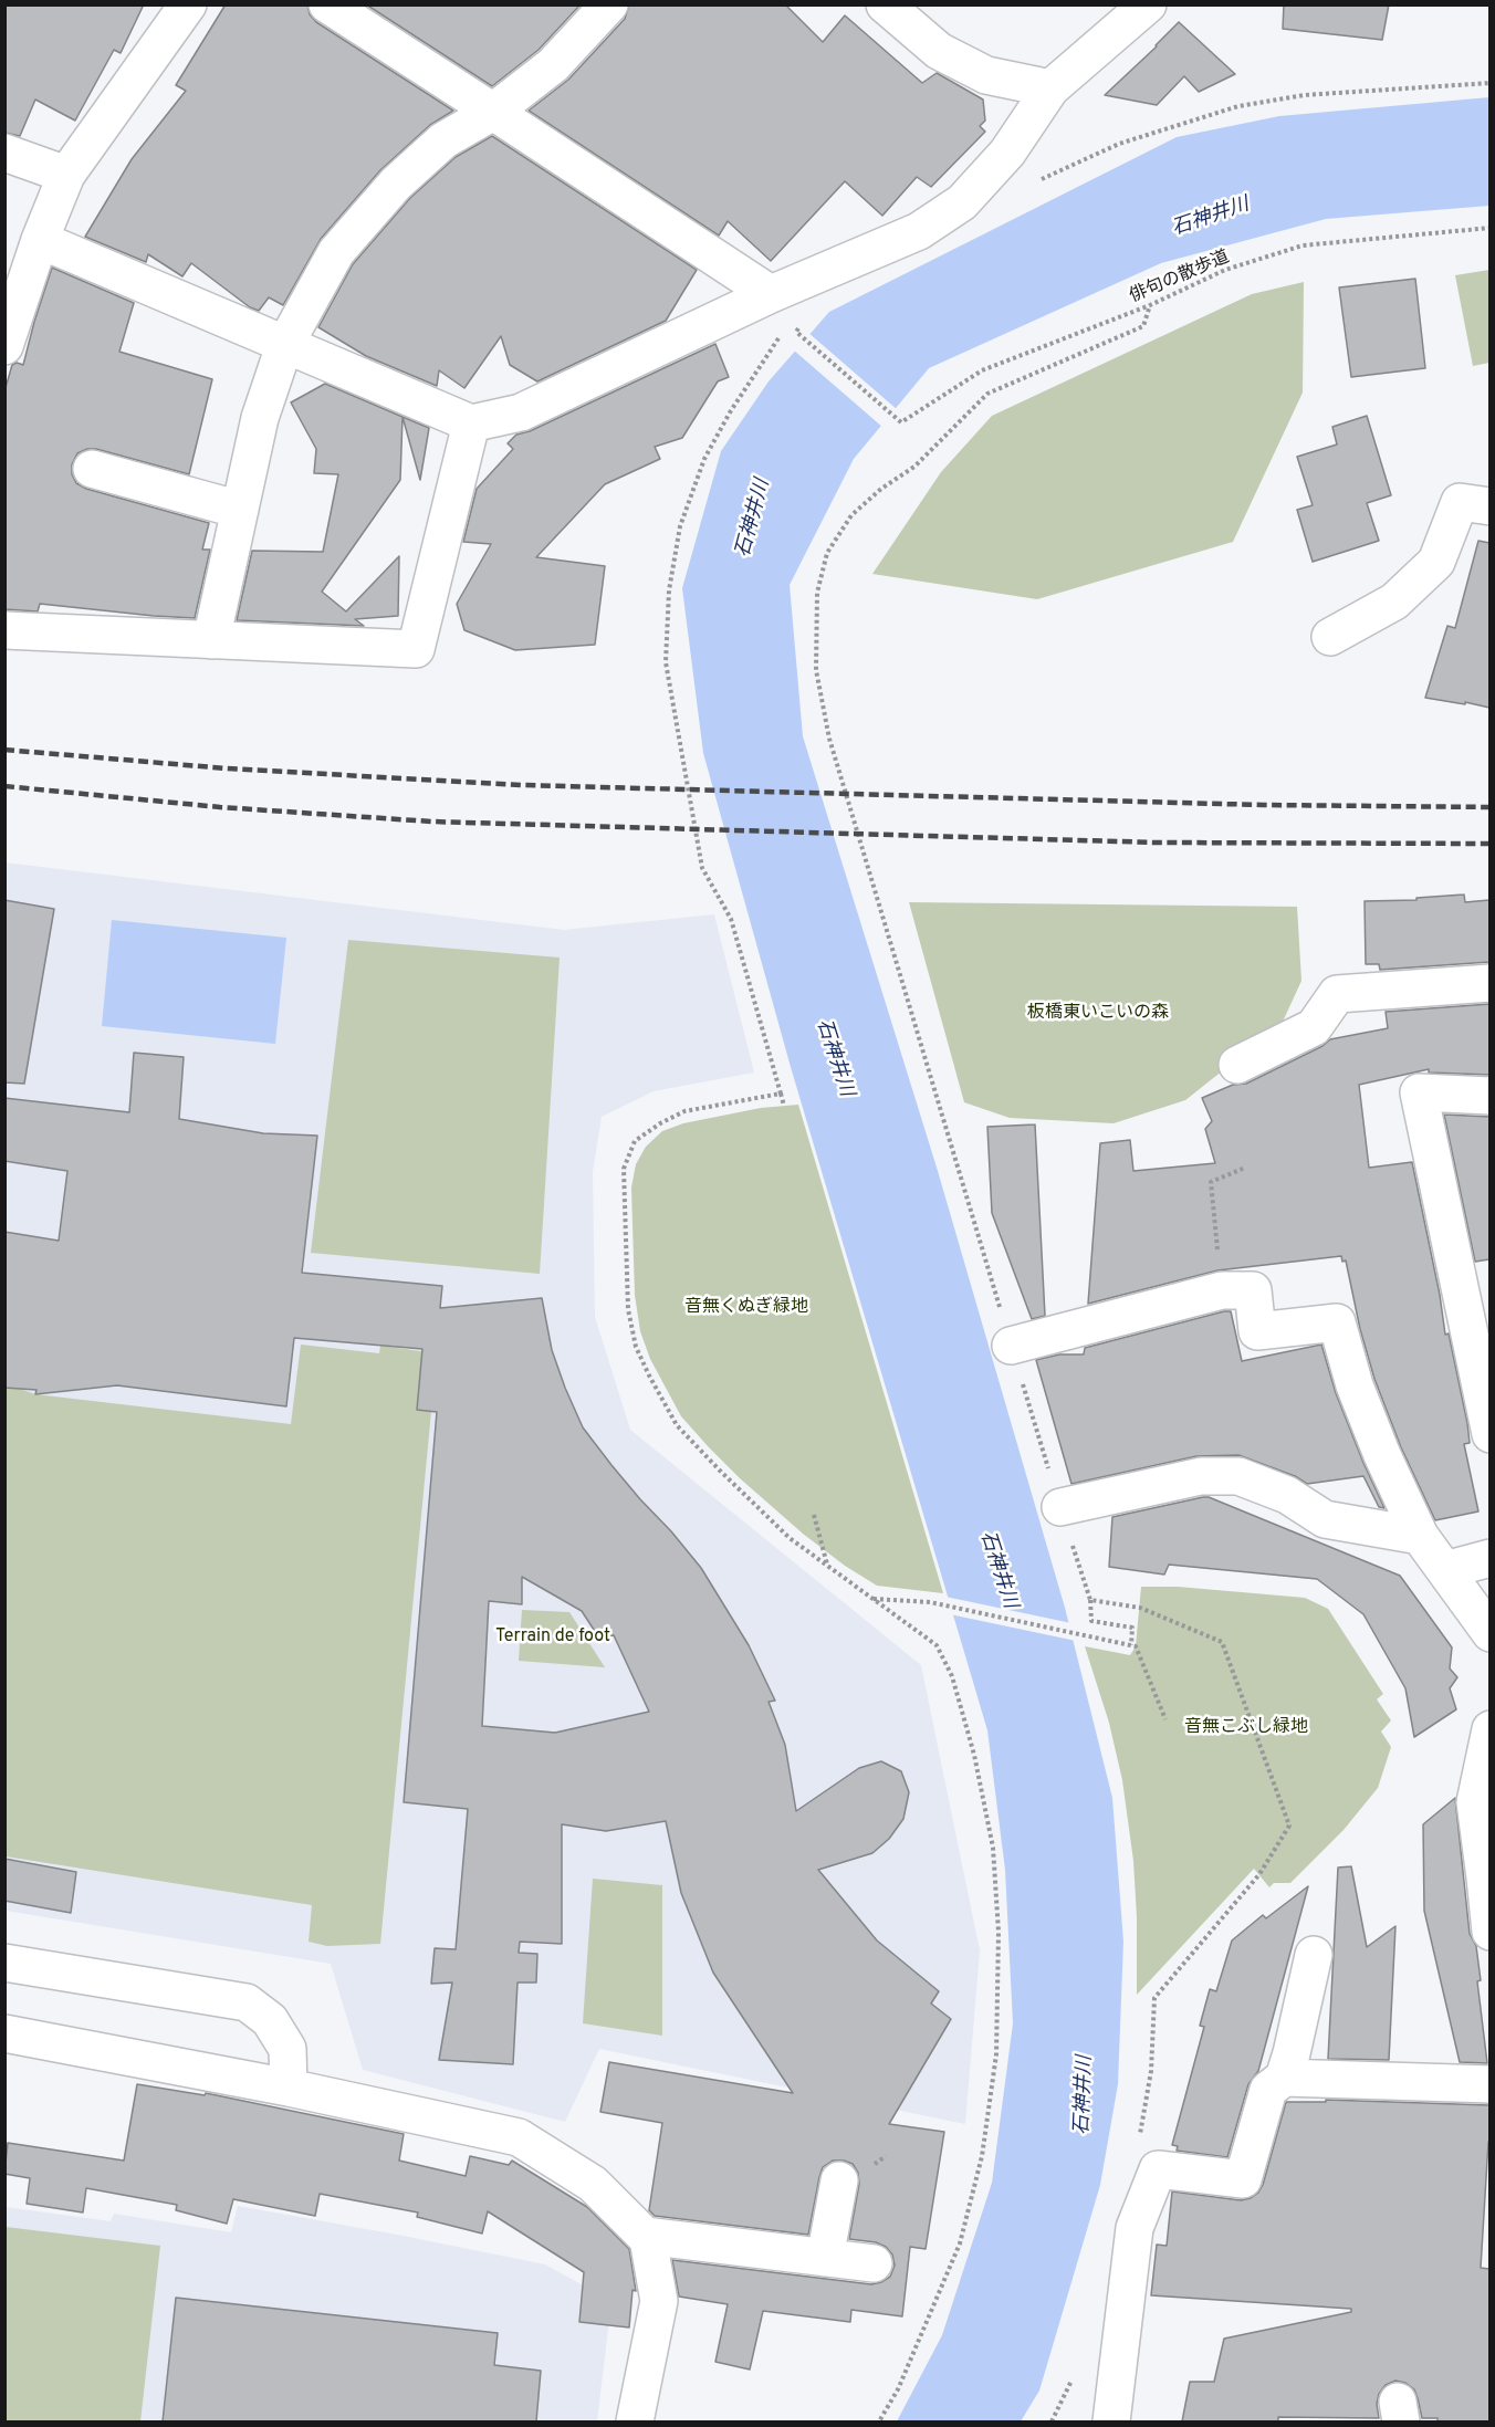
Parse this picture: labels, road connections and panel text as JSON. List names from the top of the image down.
{
  "streets": {
    "path": ["俳句の散歩道"]
  },
  "water": ["石神井川"],
  "parks": [
    "板橋東いこいの森",
    "音無くぬぎ緑地",
    "Terrain de foot",
    "音無こぶし緑地"
  ]
}
